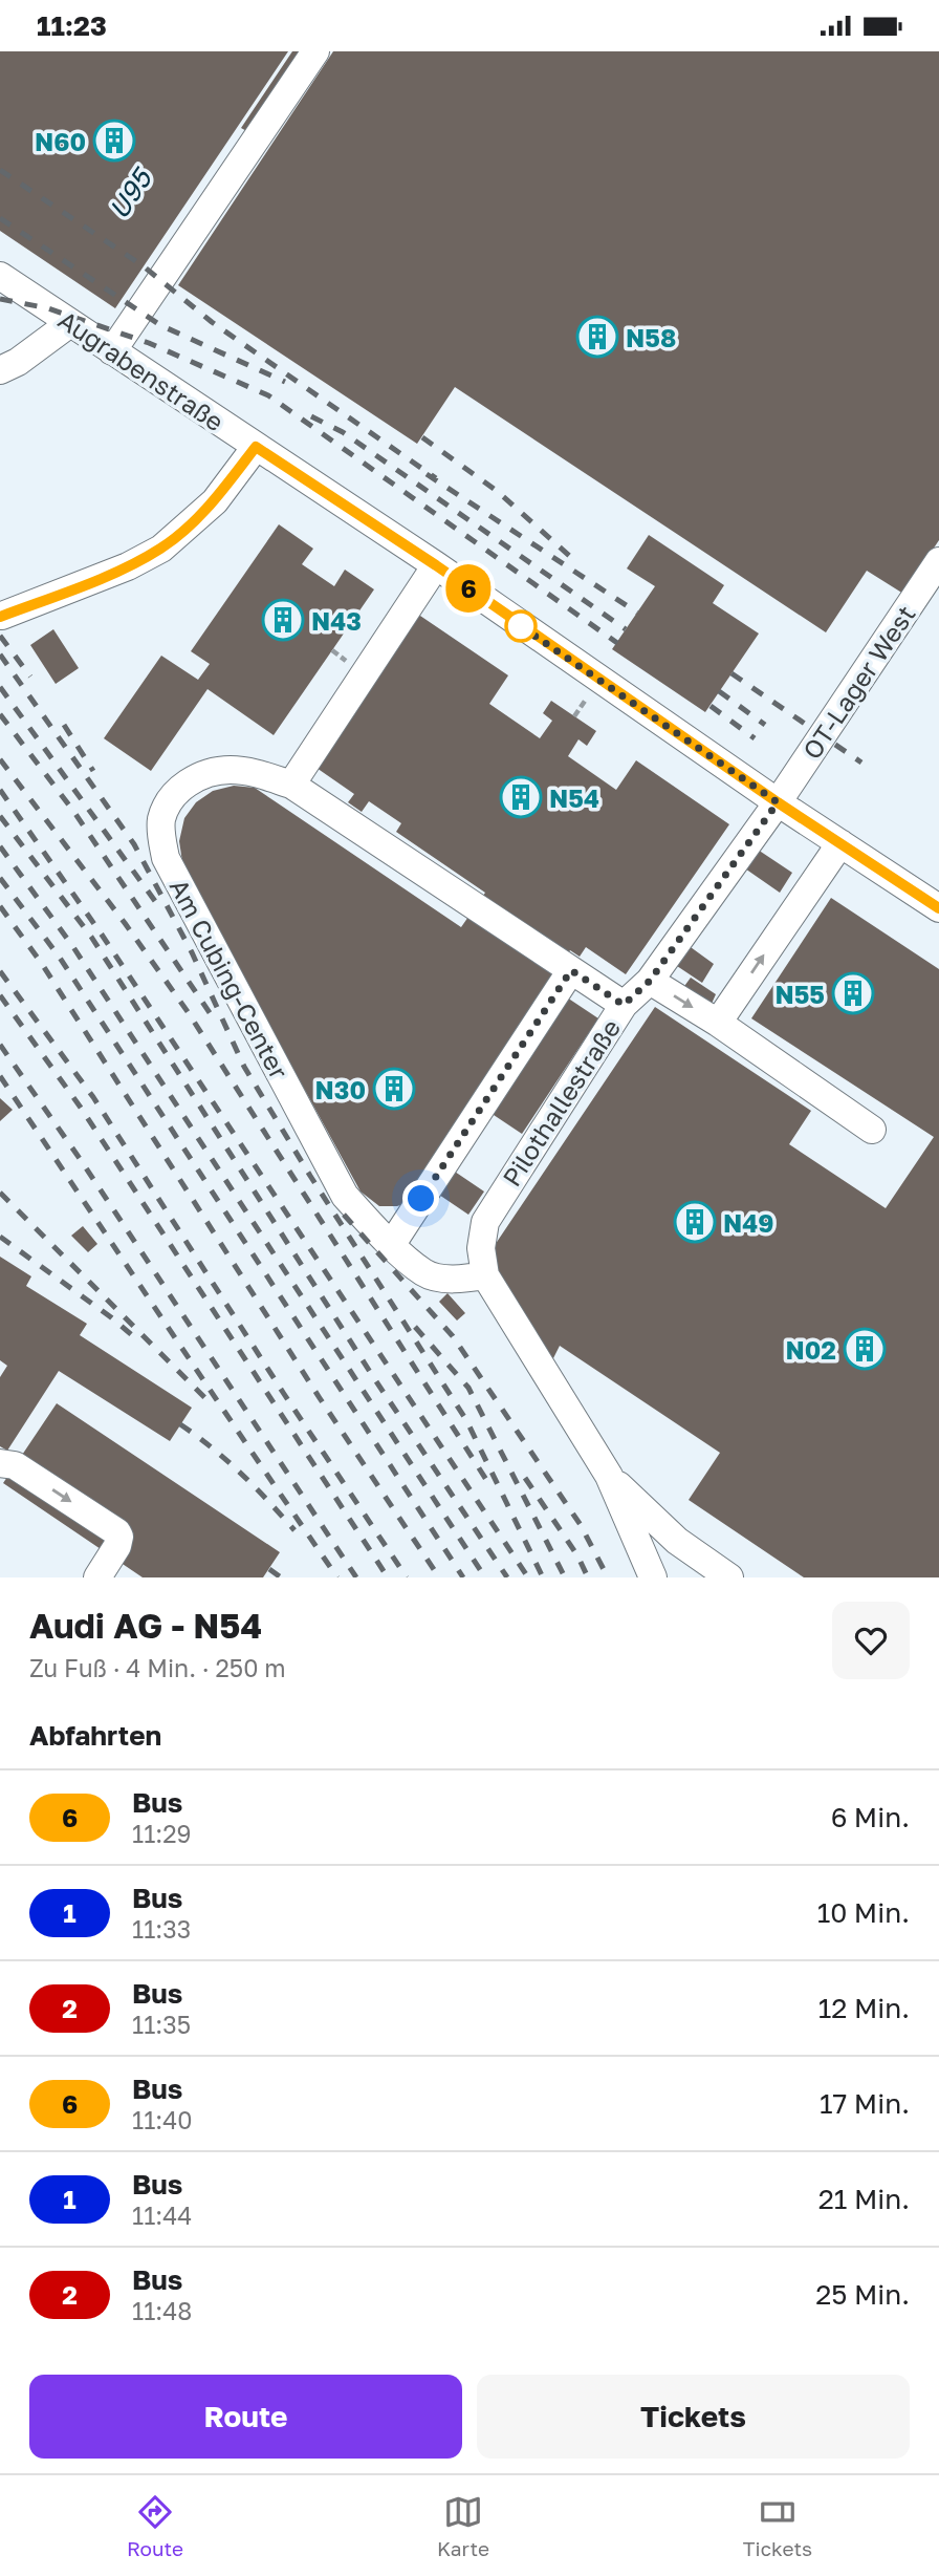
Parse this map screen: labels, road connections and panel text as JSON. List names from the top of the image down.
{
  "streets": {
    "lane": [
      "Augrabenstraße",
      "OT-Lager West",
      "Am Cubing-Center",
      "Pilothallestraße"
    ]
  },
  "crossings": [
    ["Augrabenstraße", "OT-Lager West"],
    ["Augrabenstraße", "Pilothallestraße"],
    ["OT-Lager West", "Pilothallestraße"],
    ["Am Cubing-Center", "Pilothallestraße"]
  ],
  "water": ["U95"],
  "places": {
    "building": [
      "N60",
      "N58",
      "N43",
      "N54",
      "N55",
      "N30",
      "N49",
      "N02"
    ]
  },
  "lines": ["bus line 6"],
  "page": {
    "status": "11:23",
    "on_map": "6",
    "heading": [
      ["Audi AG - N54", "Zu Fuß · 4 Min. · 250 m"],
      "Abfahrten"
    ],
    "list": [
      {
        "mark": "6",
        "name": "Bus",
        "note": "11:29",
        "value": "6 Min."
      },
      {
        "mark": "1",
        "name": "Bus",
        "note": "11:33",
        "value": "10 Min."
      },
      {
        "mark": "2",
        "name": "Bus",
        "note": "11:35",
        "value": "12 Min."
      },
      {
        "mark": "6",
        "name": "Bus",
        "note": "11:40",
        "value": "17 Min."
      },
      {
        "mark": "1",
        "name": "Bus",
        "note": "11:44",
        "value": "21 Min."
      },
      {
        "mark": "2",
        "name": "Bus",
        "note": "11:48",
        "value": "25 Min."
      }
    ],
    "buttons": ["Route", "Tickets"],
    "tabs": ["Route", "Karte", "Tickets"]
  }
}
